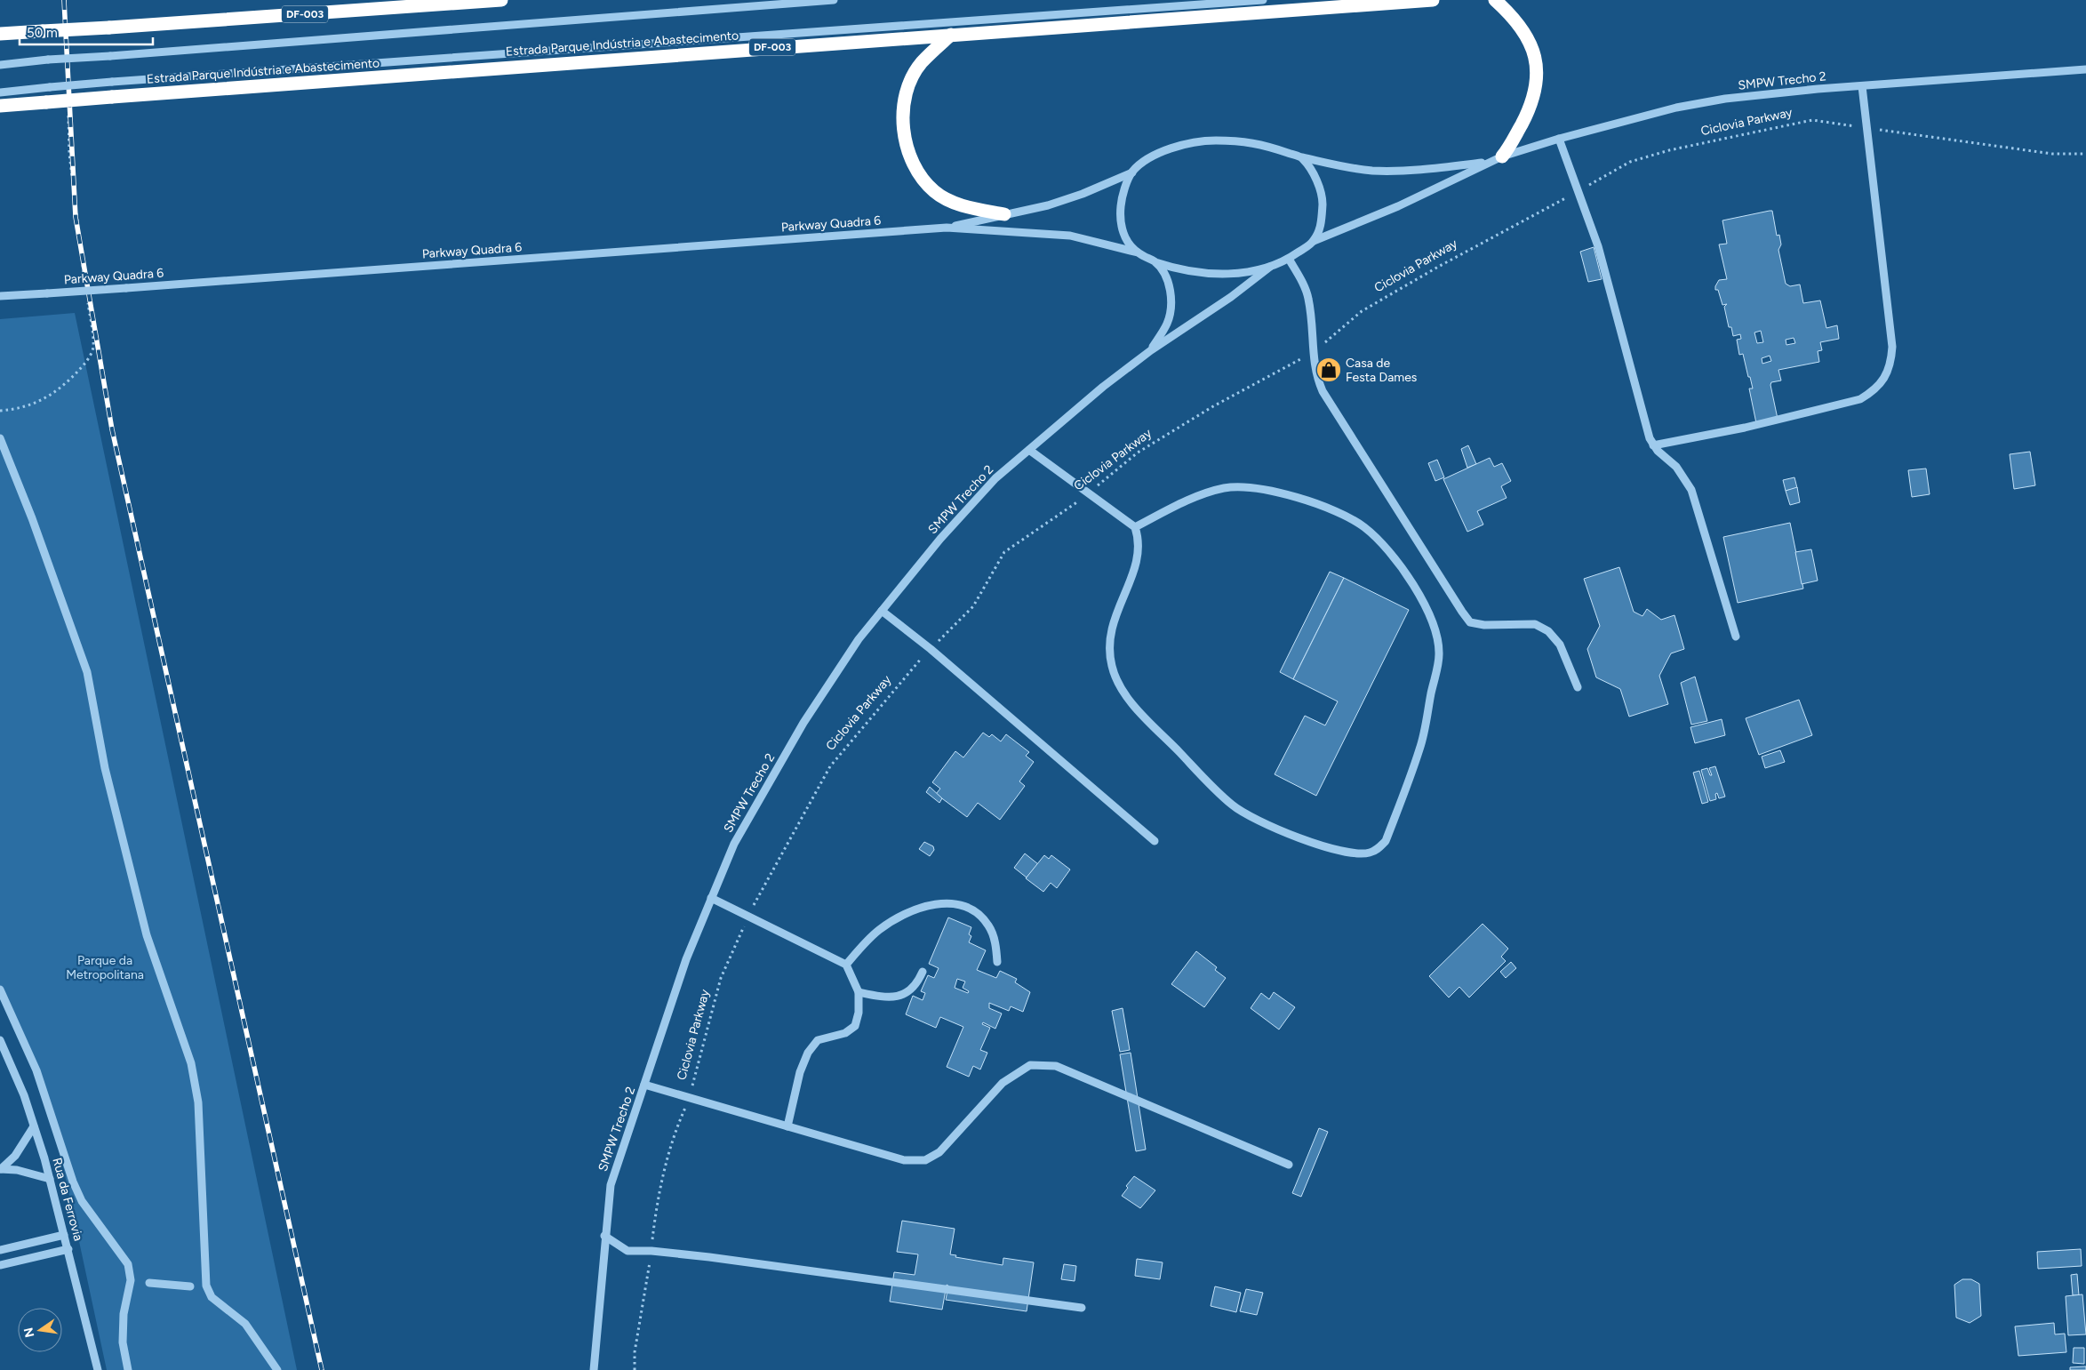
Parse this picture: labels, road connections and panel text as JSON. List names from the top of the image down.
{
  "streets": {
    "highway": ["DF-003", "Estrada Parque Indústria e Abastecimento"],
    "street": ["SMPW Trecho 2", "Parkway Quadra 6", "Rua da Ferrovia"],
    "path": ["Ciclovia Parkway"]
  },
  "parks": ["Parque da Metropolitana"],
  "places": {
    "shop": ["Casa de Festa Dames"]
  },
  "scale_bar": "50 m",
  "north": "left"
}
